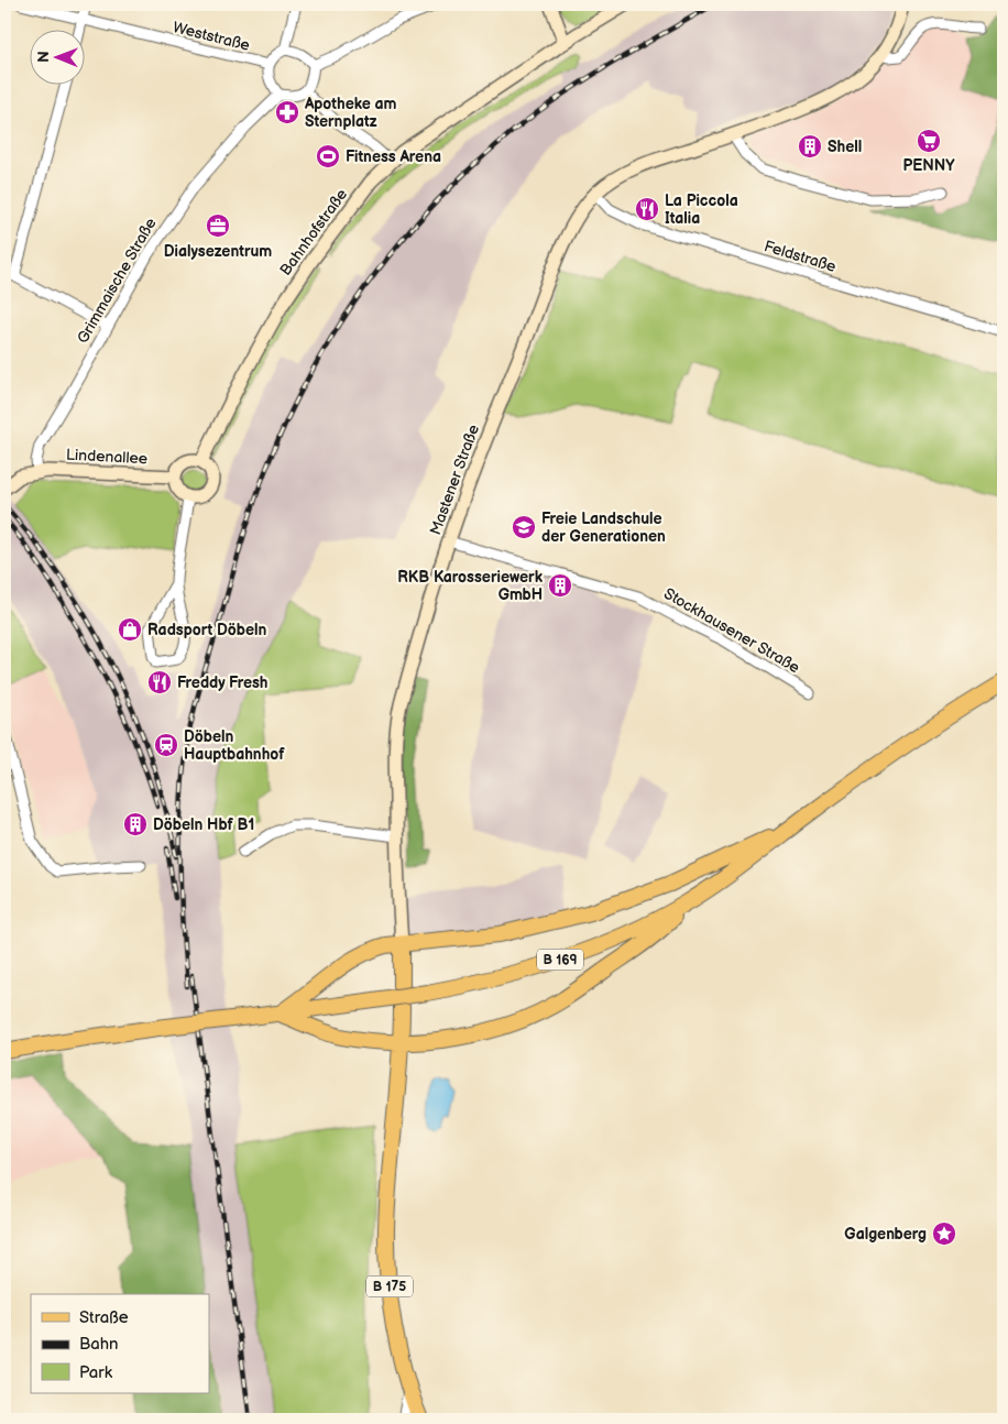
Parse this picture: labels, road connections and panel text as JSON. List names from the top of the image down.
{
  "streets": {
    "main road": [
      "Bahnhofstraße",
      "Lindenallee",
      "Mastener Straße",
      "B 169",
      "B 175"
    ],
    "street": [
      "Weststraße",
      "Feldstraße",
      "Grimmaische Straße",
      "Stockhausener Straße"
    ]
  },
  "crossings": [
    ["Weststraße", "Grimmaische Straße"],
    ["Bahnhofstraße", "Lindenallee"],
    ["Feldstraße", "Mastener Straße"],
    ["Grimmaische Straße", "Lindenallee"],
    ["Mastener Straße", "Stockhausener Straße"]
  ],
  "places": {
    "pharmacy": ["Apotheke am Sternplatz"],
    "supermarket": ["PENNY"],
    "building": ["Shell", "RKB Karosseriewerk GmbH", "Döbeln Hbf B1"],
    "sports": ["Fitness Arena"],
    "restaurant": ["La Piccola Italia", "Freddy Fresh"],
    "office": ["Dialysezentrum"],
    "school or university": ["Freie Landschule der Generationen"],
    "shop": ["Radsport Döbeln"],
    "station": ["Döbeln Hauptbahnhof"],
    "place": ["Galgenberg"]
  },
  "legend": ["Straße", "Bahn", "Park"],
  "north": "left"
}
